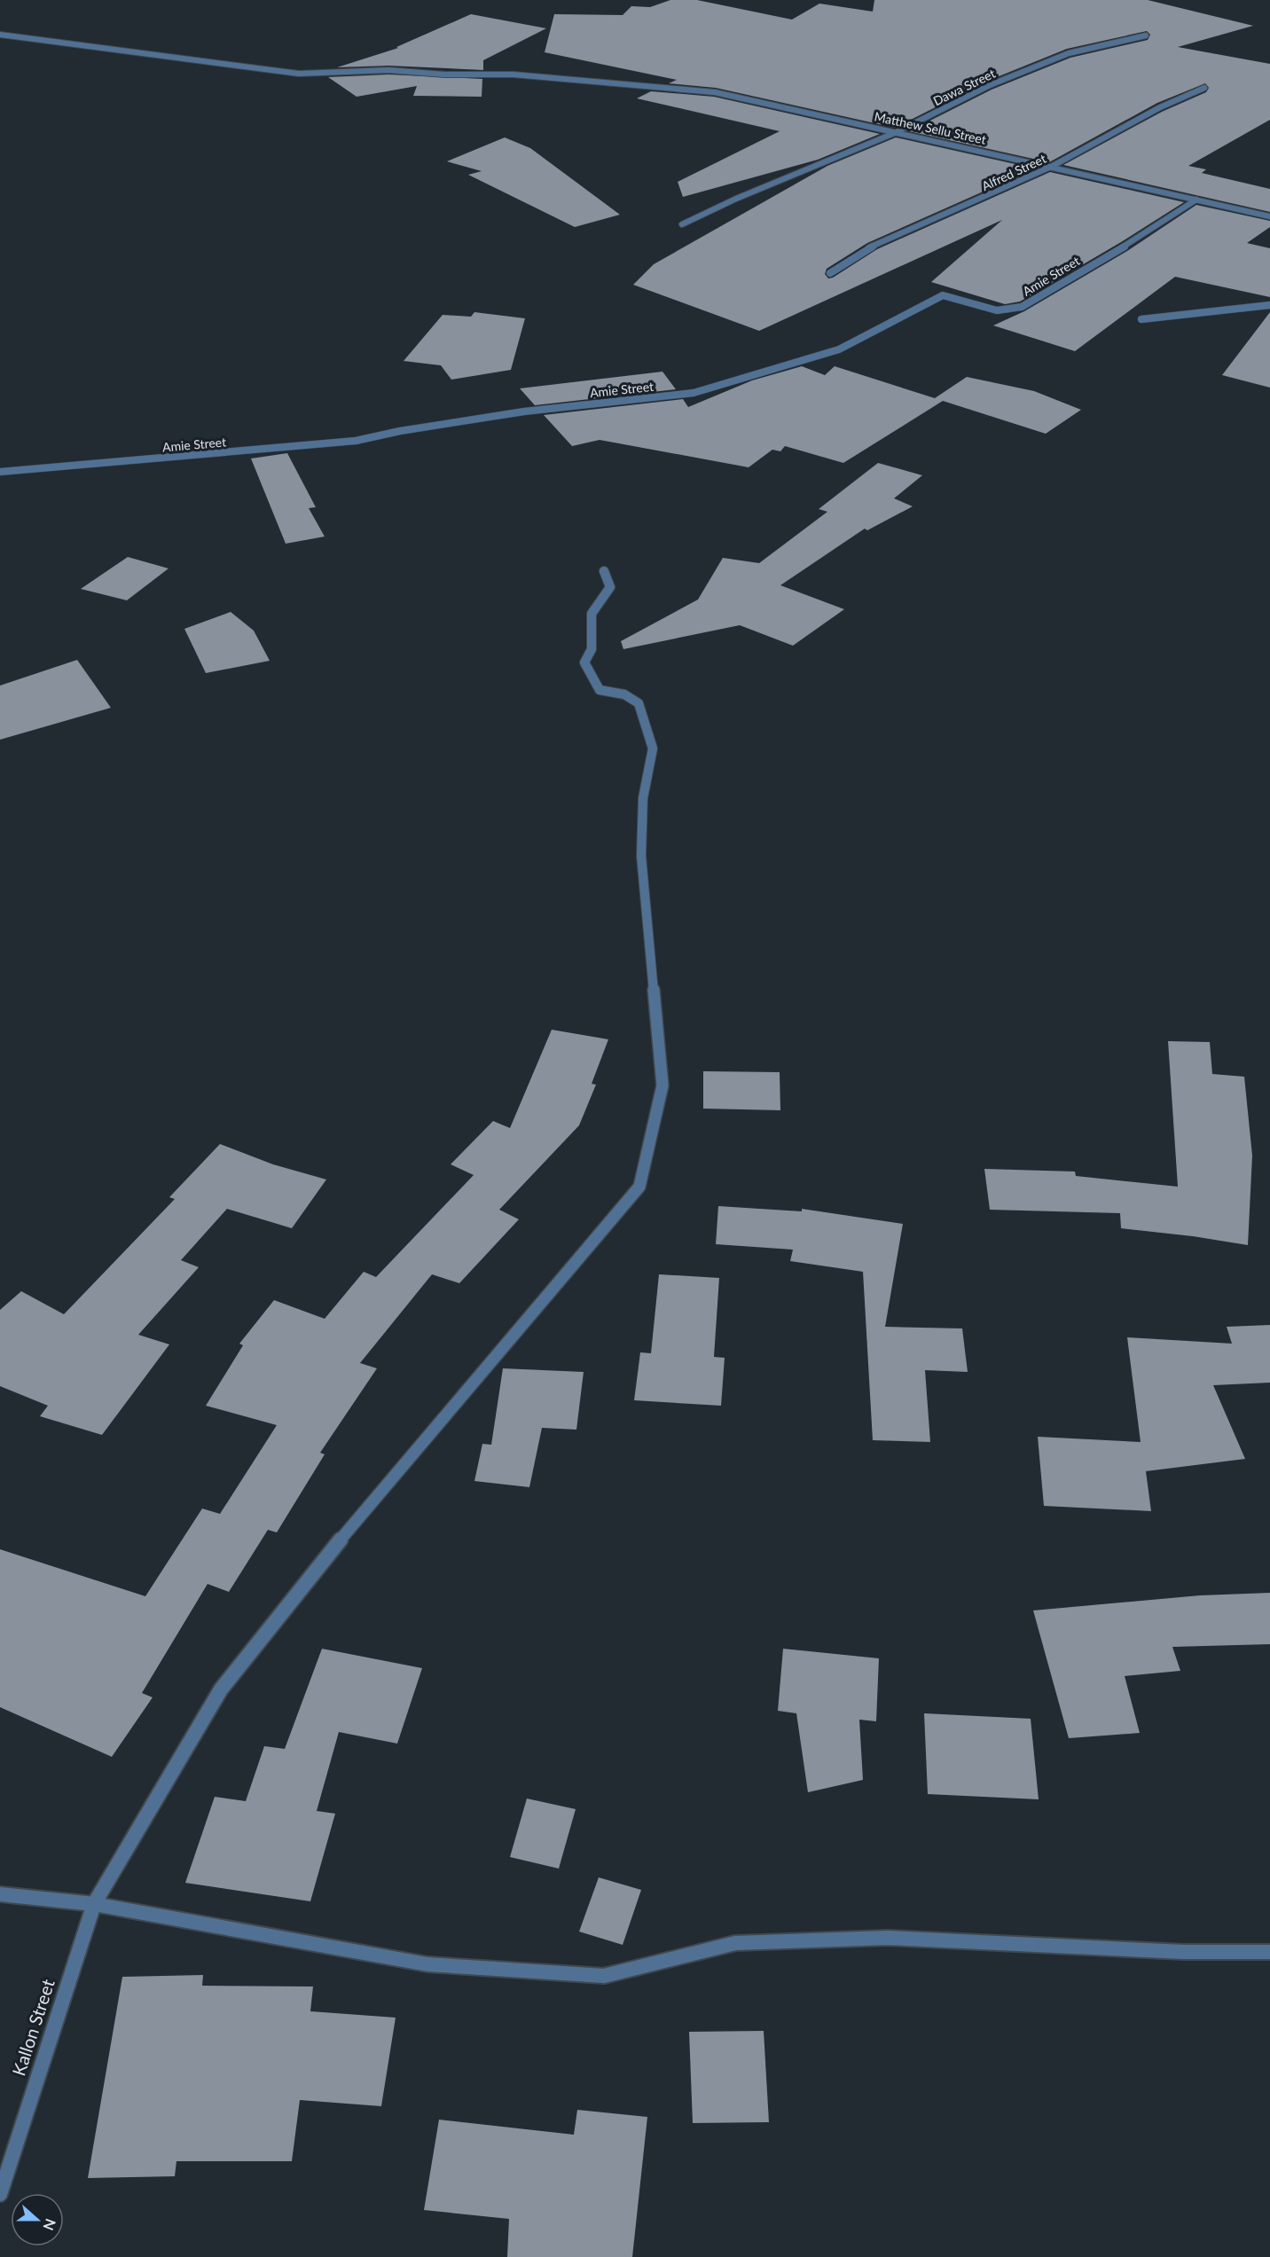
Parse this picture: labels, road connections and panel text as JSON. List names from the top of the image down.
{
  "streets": {
    "street": [
      "Dawa Street",
      "Matthew Sellu Street",
      "Alfred Street",
      "Amie Street",
      "Kallon Street"
    ]
  },
  "crossings": [
    ["Dawa Street", "Matthew Sellu Street"],
    ["Matthew Sellu Street", "Alfred Street"],
    ["Matthew Sellu Street", "Amie Street"]
  ],
  "north": "right"
}
